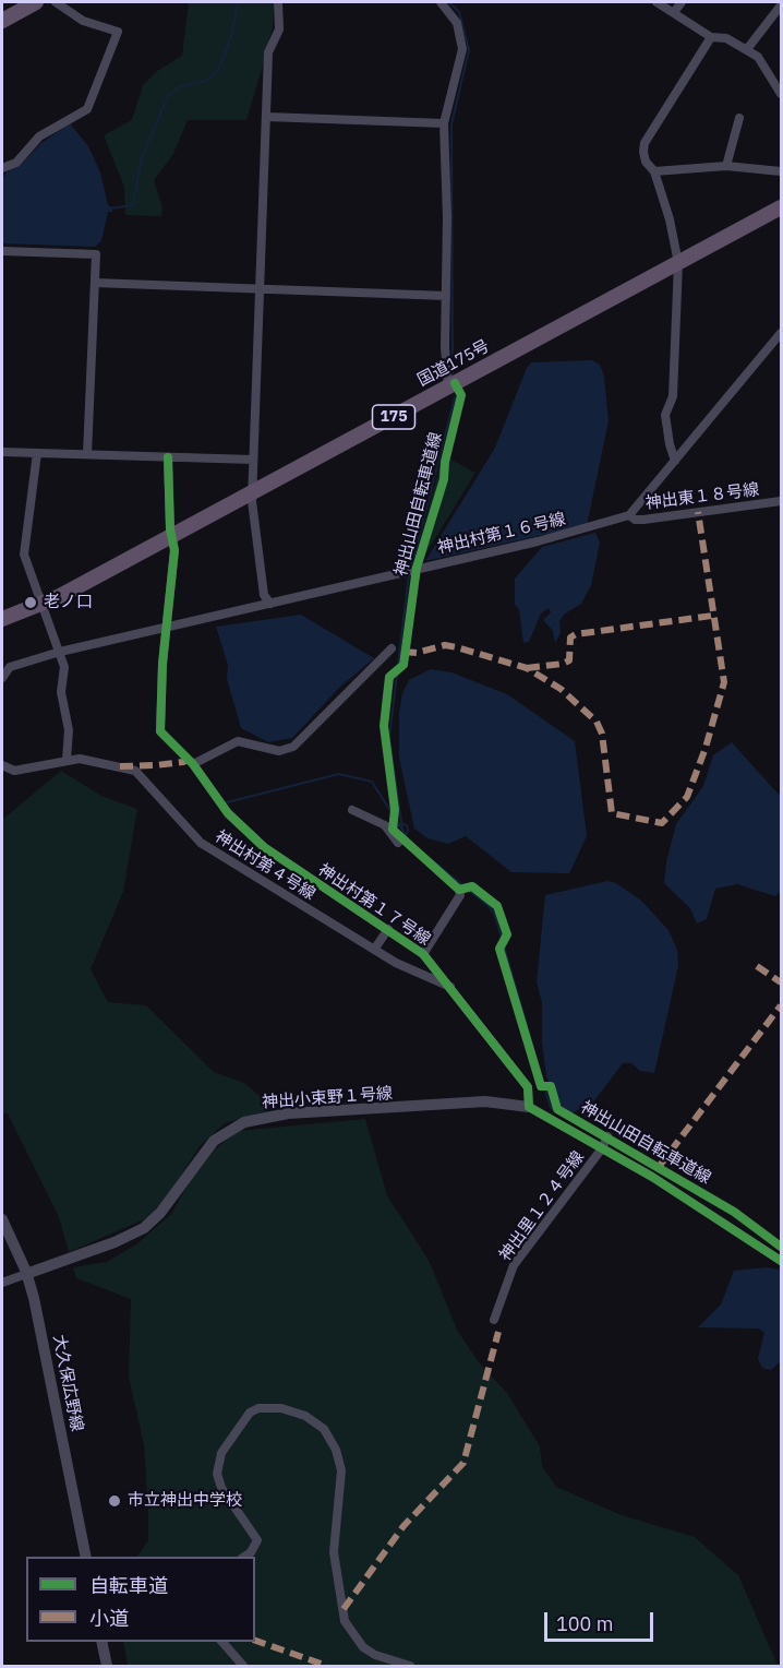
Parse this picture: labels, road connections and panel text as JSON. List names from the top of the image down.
{
  "streets": {
    "highway": ["国道175号", "175"],
    "street": [
      "神出東１８号線",
      "神出村第１６号線",
      "神出村第４号線",
      "神出村第１７号線",
      "神出小束野１号線",
      "神出里１２４号線",
      "大久保広野線"
    ],
    "cycle path": ["神出山田自転車道線"]
  },
  "crossings": [
    ["国道175号", "神出村第１７号線"],
    ["神出東１８号線", "神出村第１６号線"],
    ["神出村第１６号線", "神出村第１７号線"],
    ["神出村第４号線", "神出村第１７号線"],
    ["神出村第１７号線", "神出小束野１号線"],
    ["神出小束野１号線", "大久保広野線"]
  ],
  "places": ["老ノ口", "市立神出中学校"],
  "legend": ["自転車道", "小道"],
  "scale_bar": "100 m"
}
